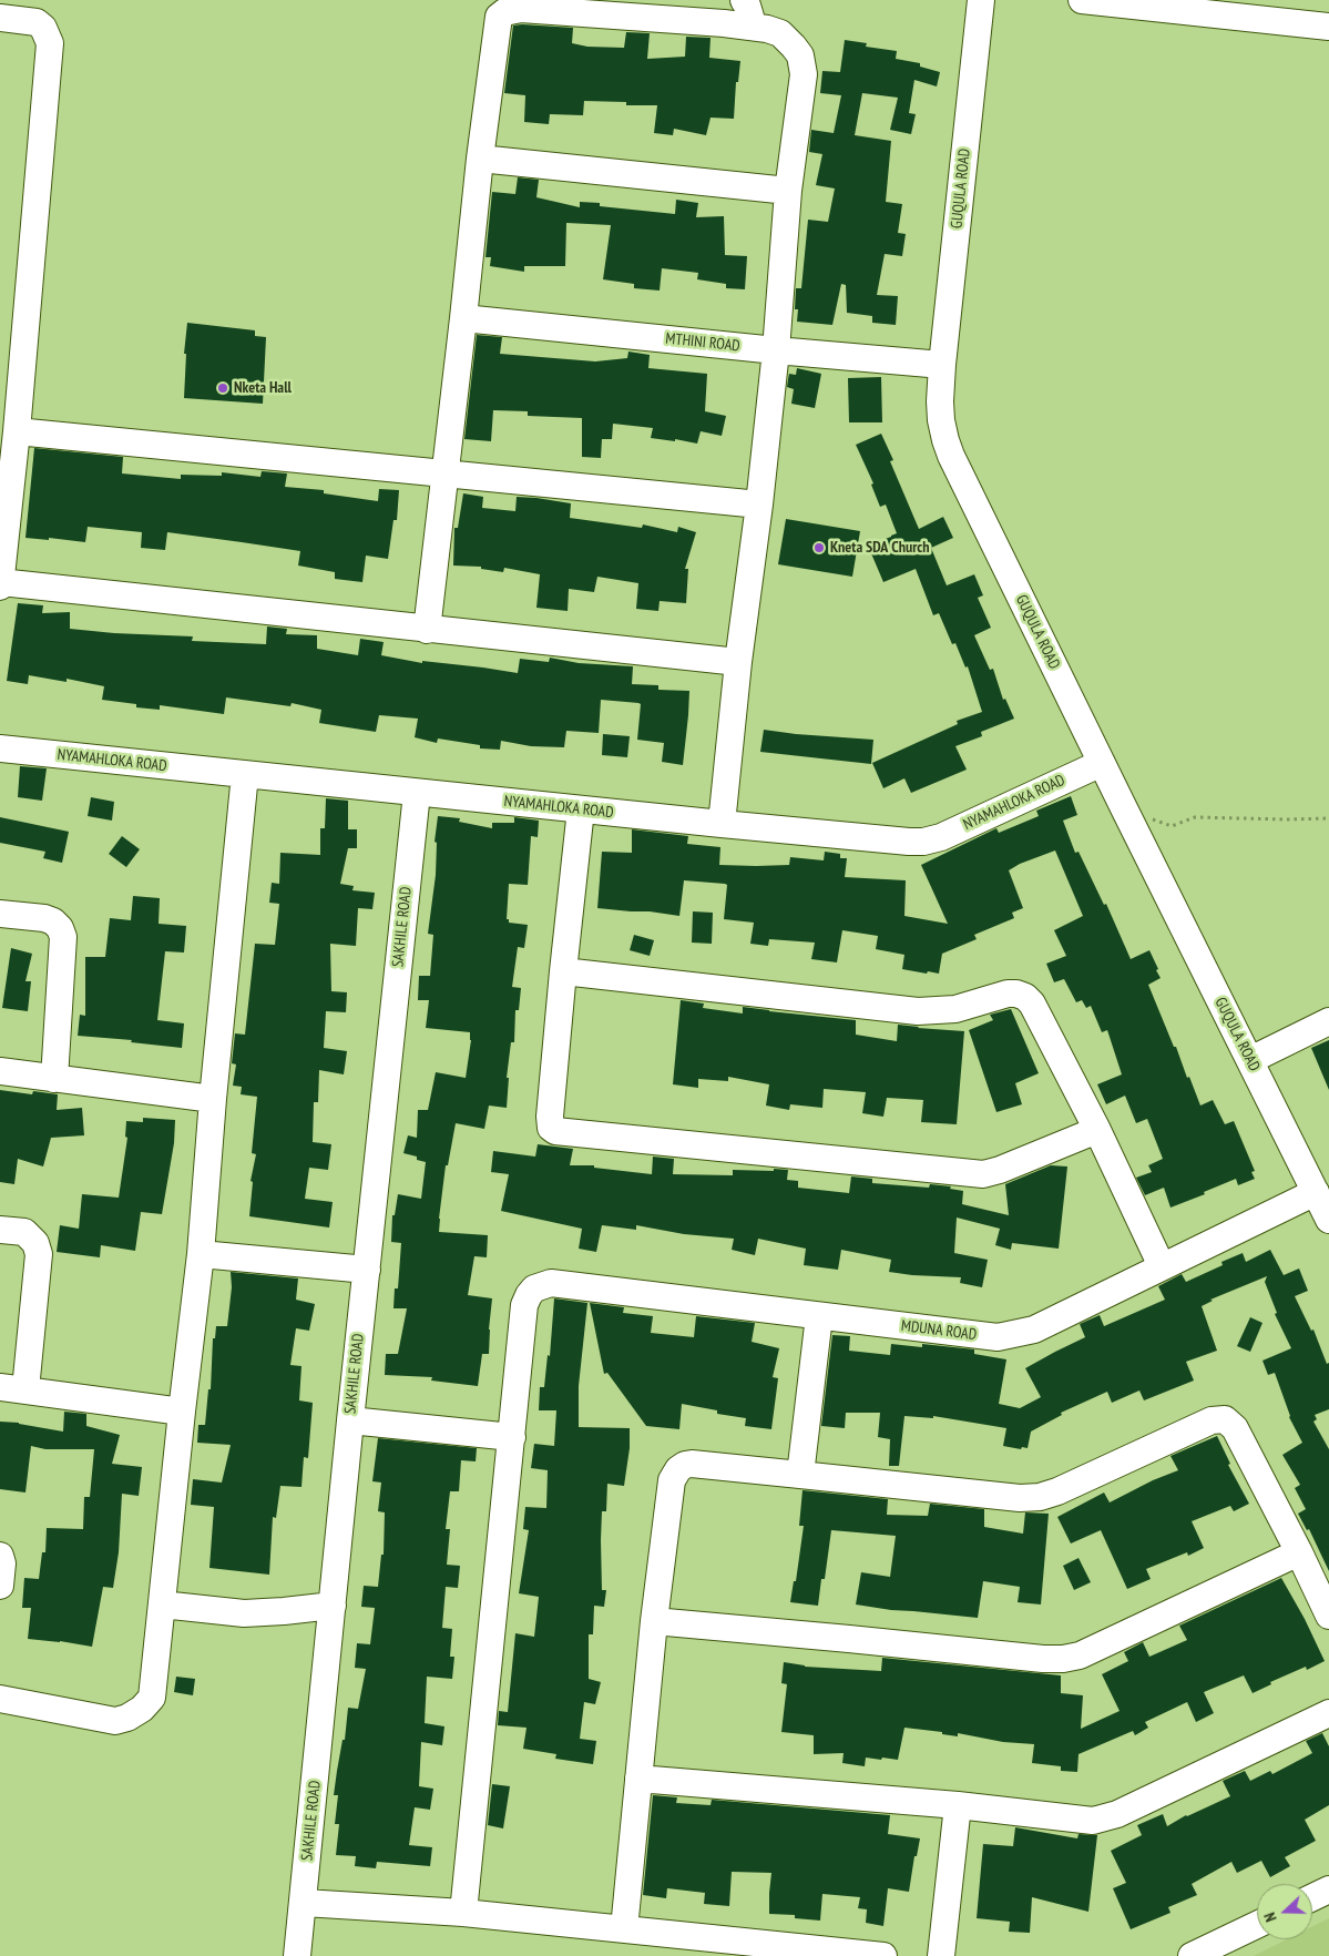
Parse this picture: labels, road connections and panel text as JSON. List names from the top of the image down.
{
  "streets": {
    "street": [
      "GUQULA ROAD",
      "MTHINI ROAD",
      "NYAMAHLOKA ROAD",
      "SAKHILE ROAD",
      "MDUNA ROAD"
    ]
  },
  "crossings": [
    ["GUQULA ROAD", "MTHINI ROAD"],
    ["GUQULA ROAD", "NYAMAHLOKA ROAD"],
    ["GUQULA ROAD", "MDUNA ROAD"],
    ["NYAMAHLOKA ROAD", "SAKHILE ROAD"]
  ],
  "places": ["Nketa Hall", "Kneta SDA Church"],
  "north": "left"
}
